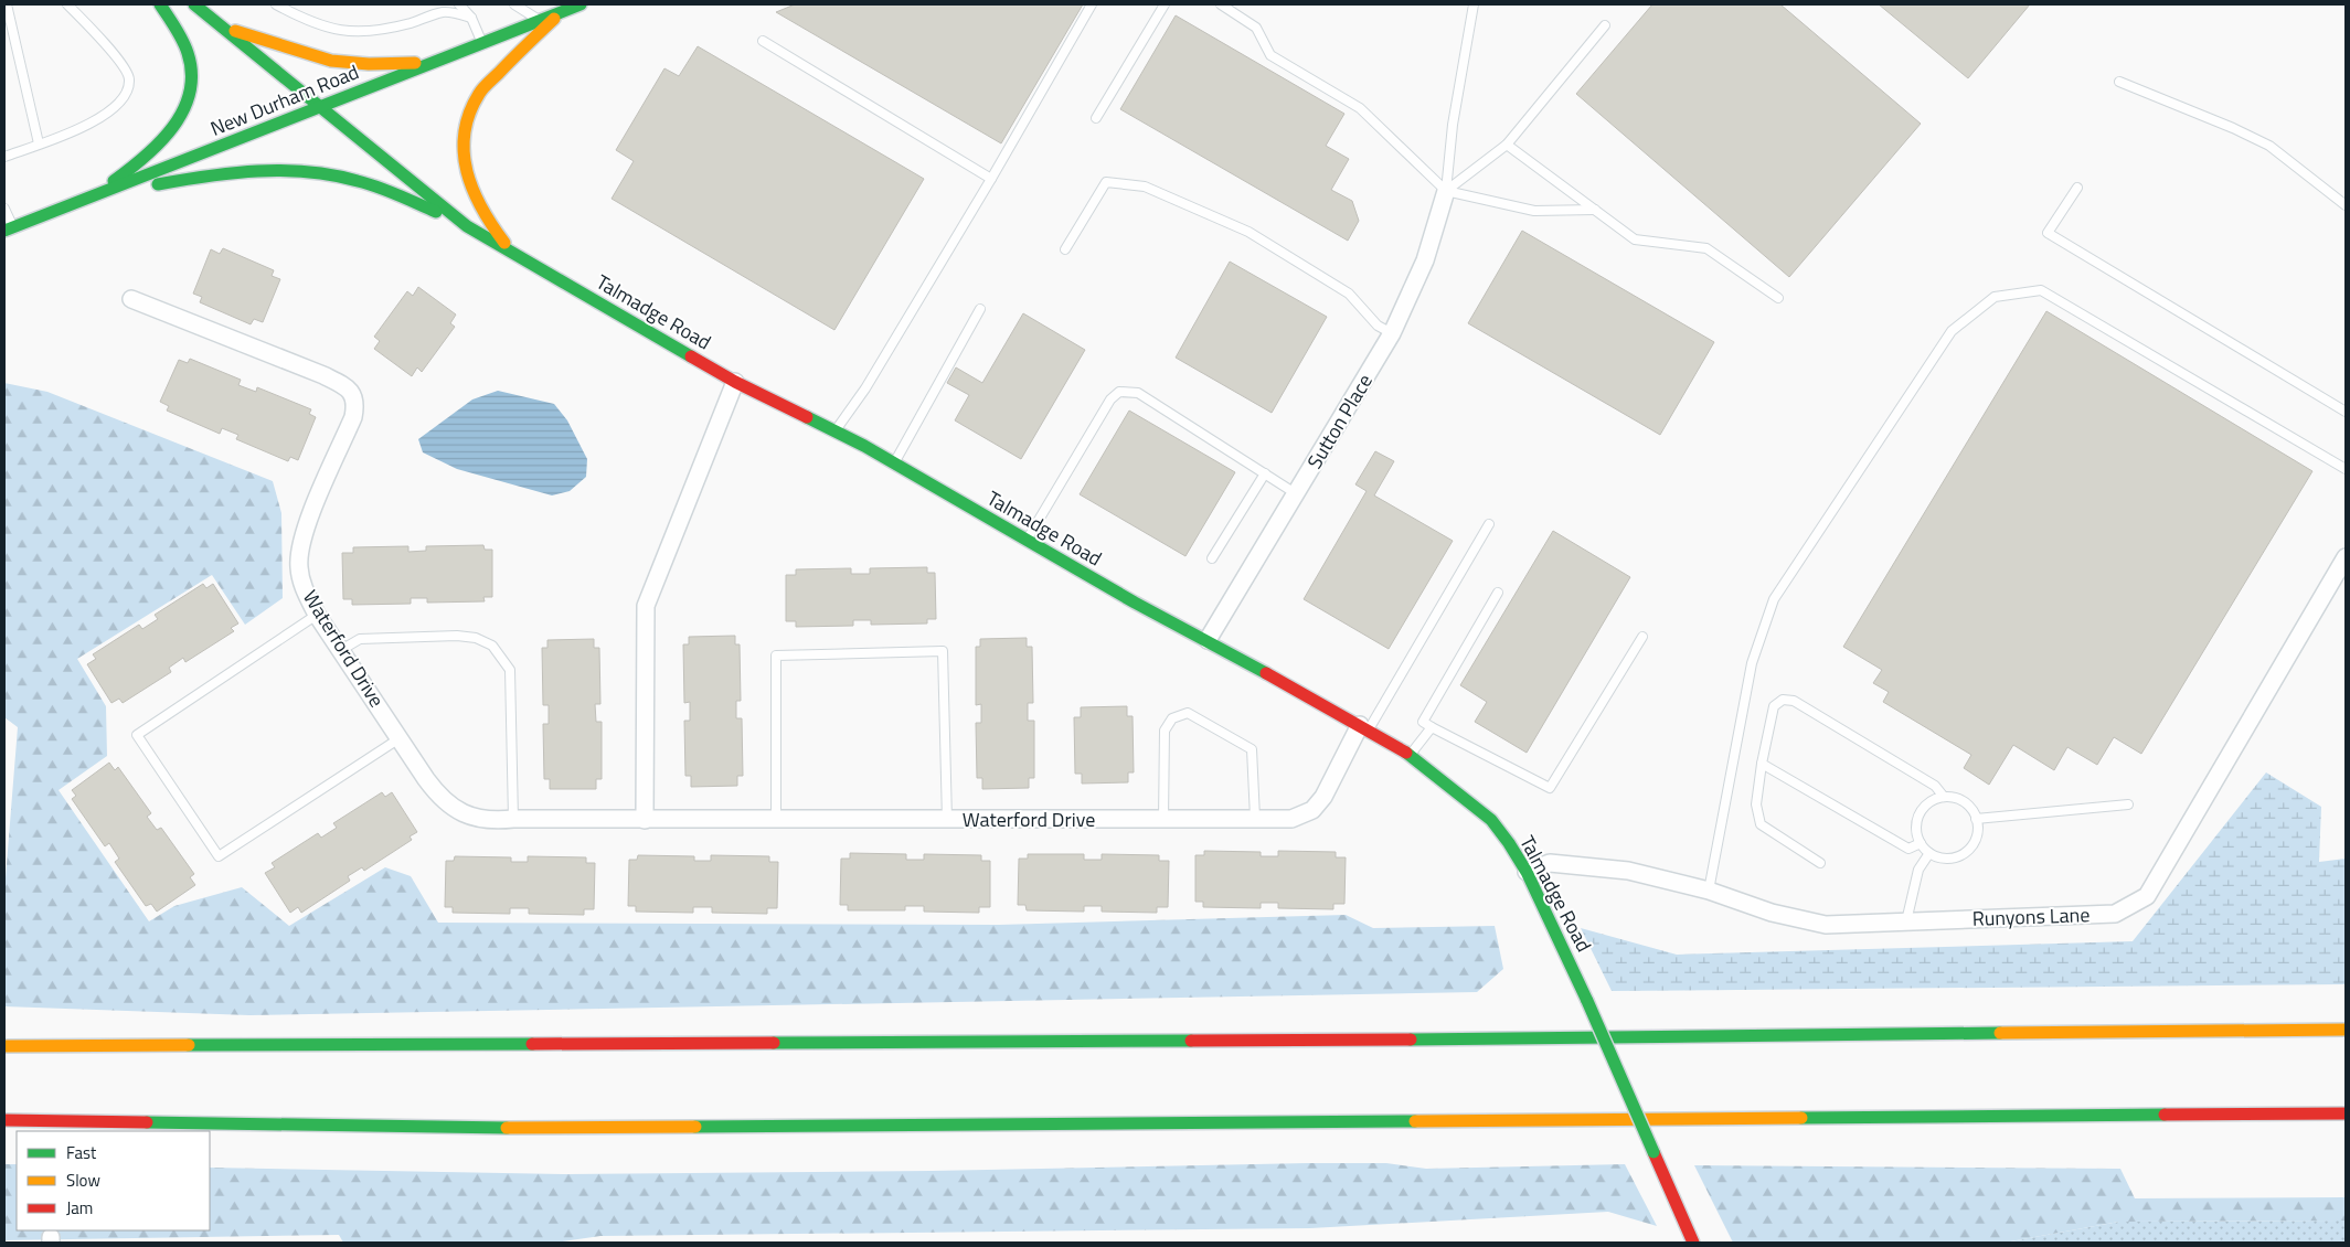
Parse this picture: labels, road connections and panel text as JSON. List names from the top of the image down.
{
  "streets": {
    "main road": ["New Durham Road", "Talmadge Road"],
    "street": ["Sutton Place", "Waterford Drive", "Runyons Lane"]
  },
  "crossings": [
    ["New Durham Road", "Talmadge Road"],
    ["Talmadge Road", "Sutton Place"],
    ["Talmadge Road", "Waterford Drive"],
    ["Talmadge Road", "Runyons Lane"]
  ],
  "legend": ["Fast", "Slow", "Jam"]
}
